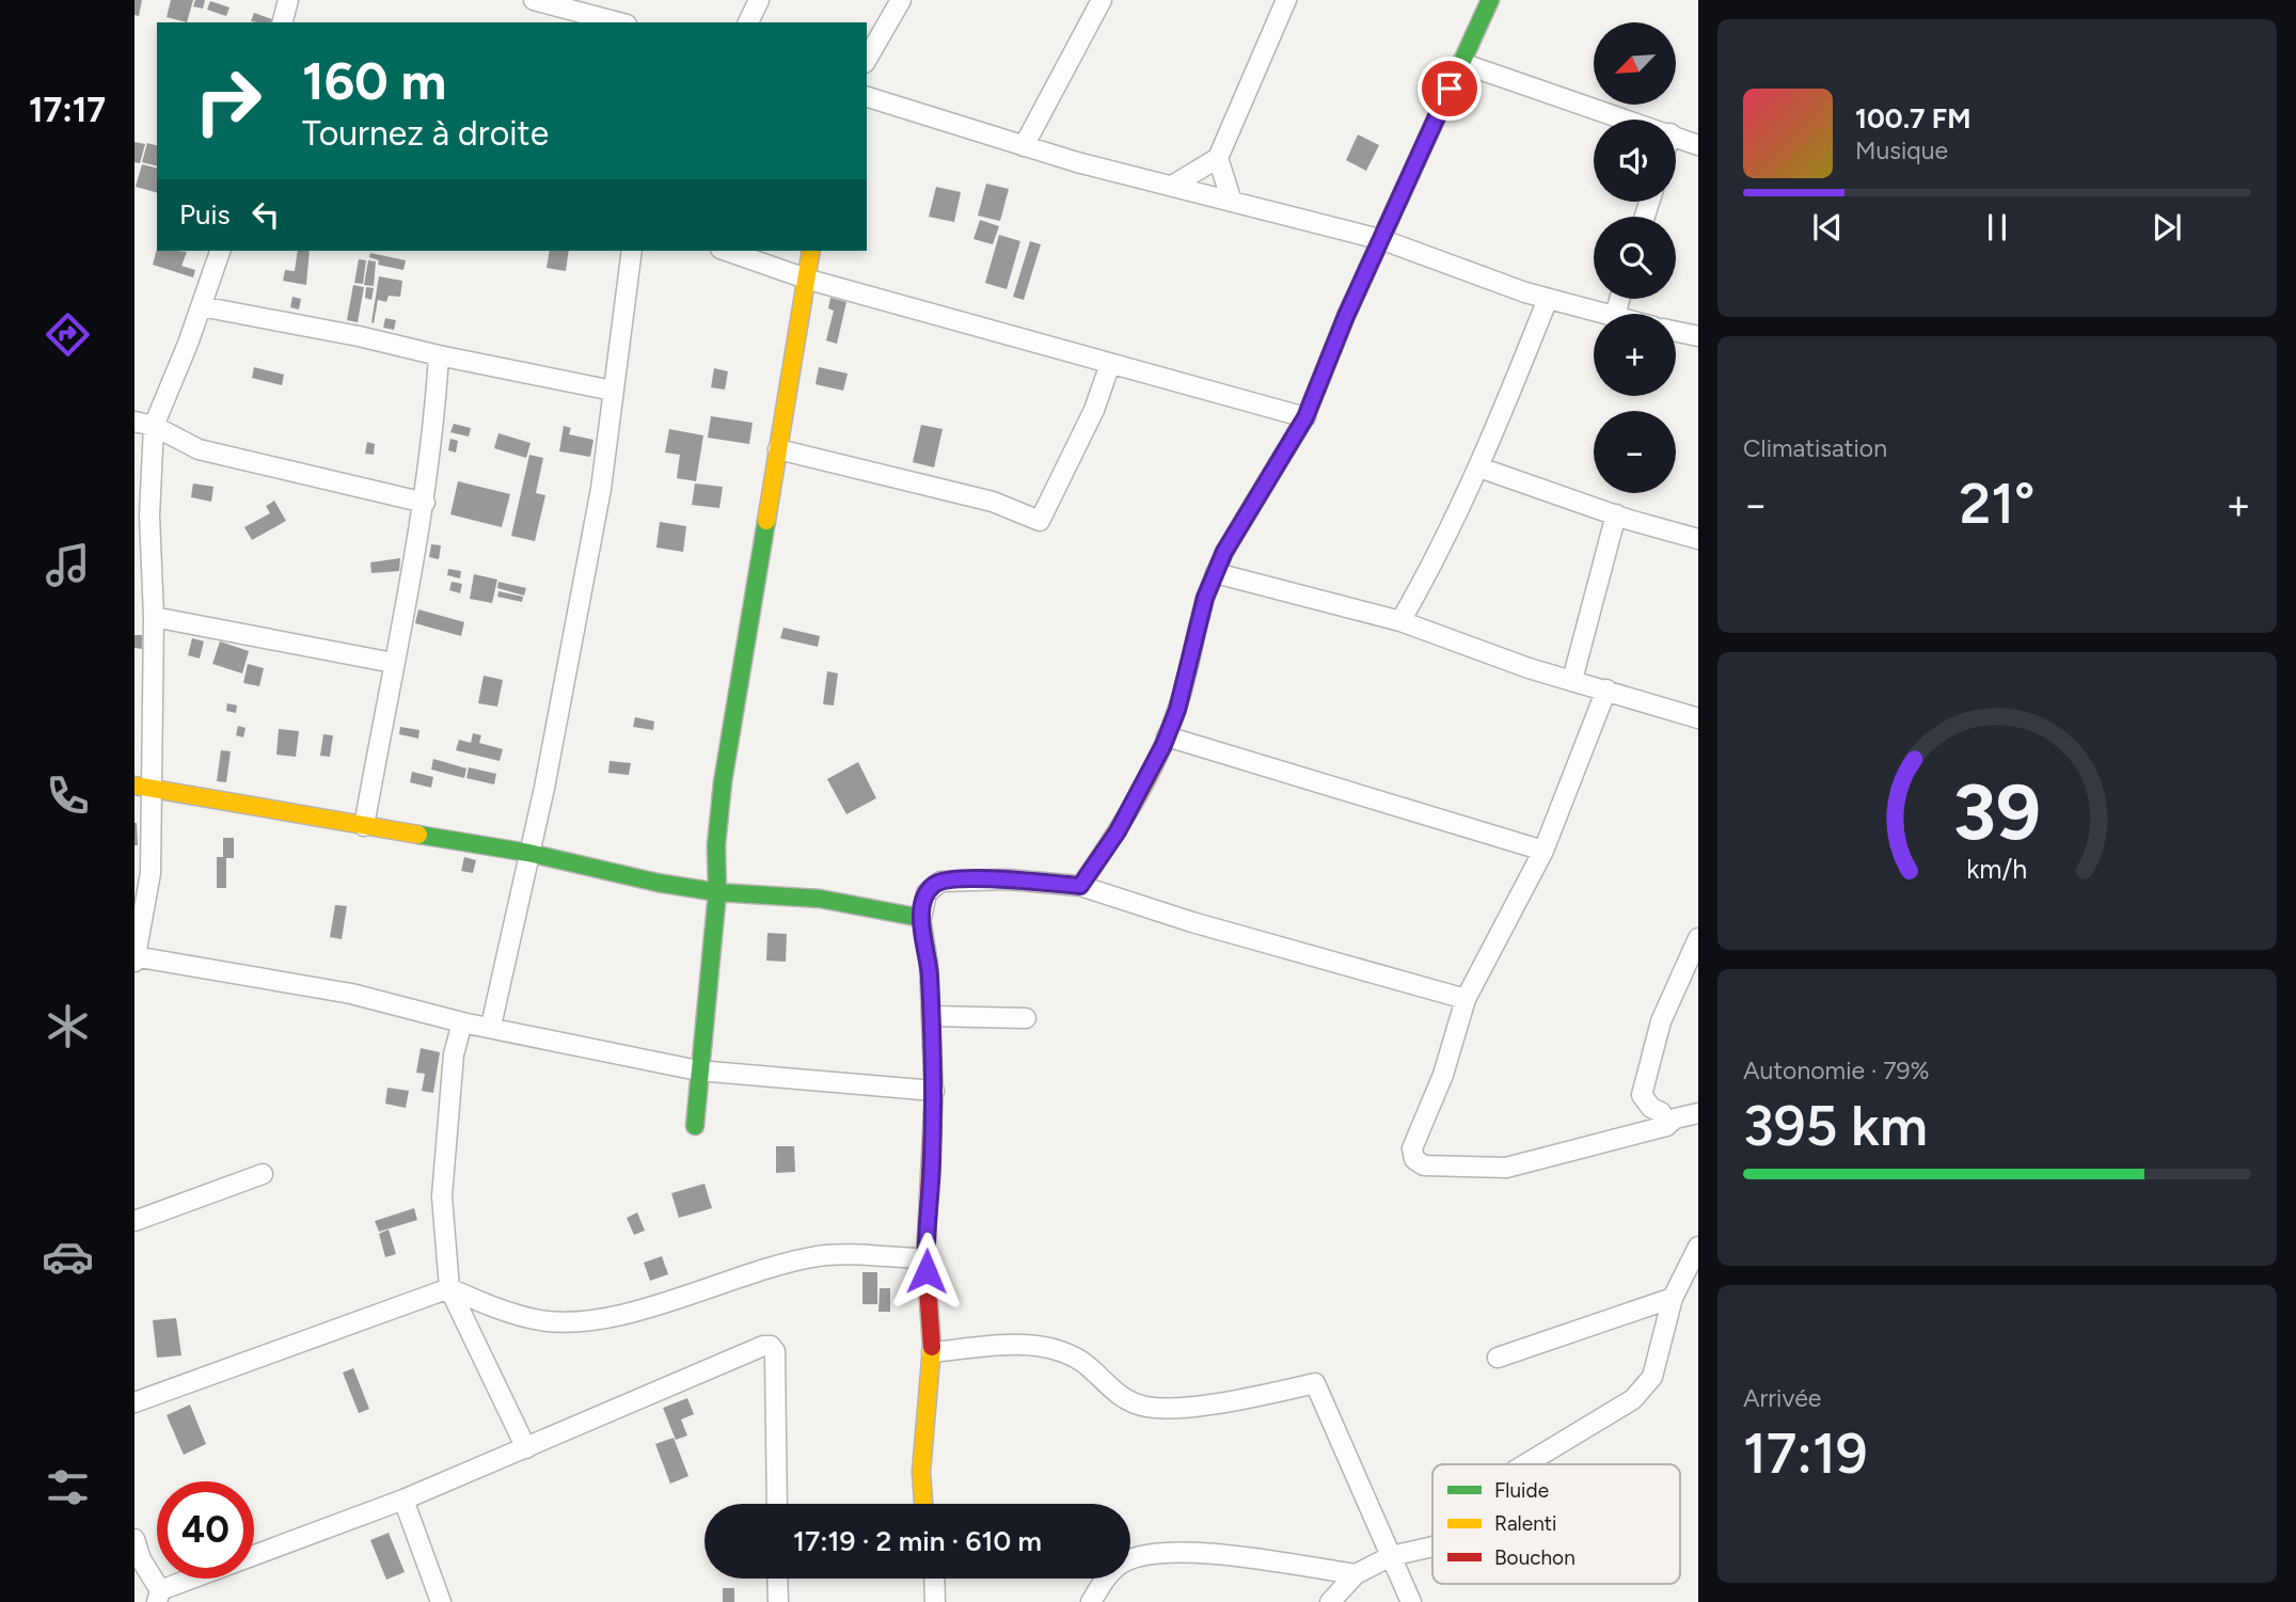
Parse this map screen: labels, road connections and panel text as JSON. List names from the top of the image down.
{
  "legend": ["Fluide", "Ralenti", "Bouchon"],
  "north": "bottom left",
  "page": {
    "tabs": "17:17",
    "map_buttons": ["+", "−"],
    "turn": ["160 m", "Tournez à droite"],
    "song": ["100.7 FM", "Musique"],
    "then": "Puis",
    "tile": [
      "Climatisation",
      ["Autonomie · 79%", "395 km"],
      ["Arrivée", "17:19"]
    ],
    "heat": ["−", "21°", "+"],
    "limit": "40",
    "trip": "17:19 · 2 min · 610 m",
    "gauge": ["39", "km/h"]
  }
}
